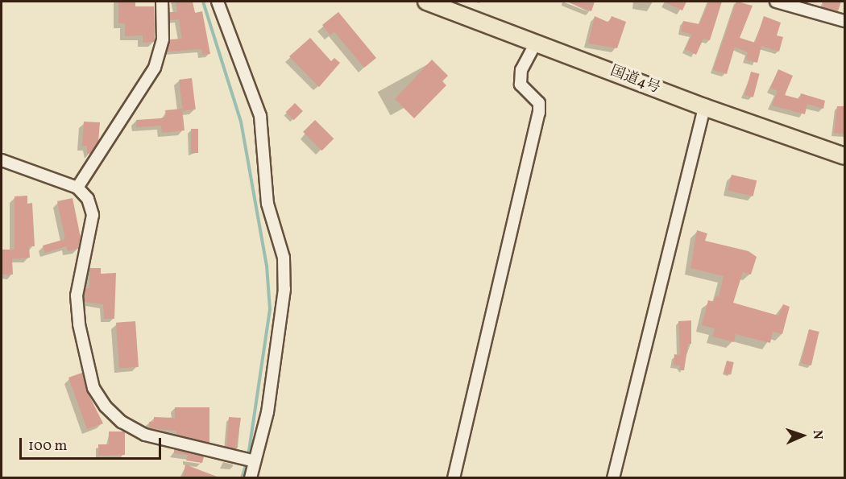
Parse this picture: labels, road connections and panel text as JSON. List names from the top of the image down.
{
  "streets": {
    "highway": ["国道4号"]
  },
  "scale_bar": "100 m",
  "north": "right"
}
